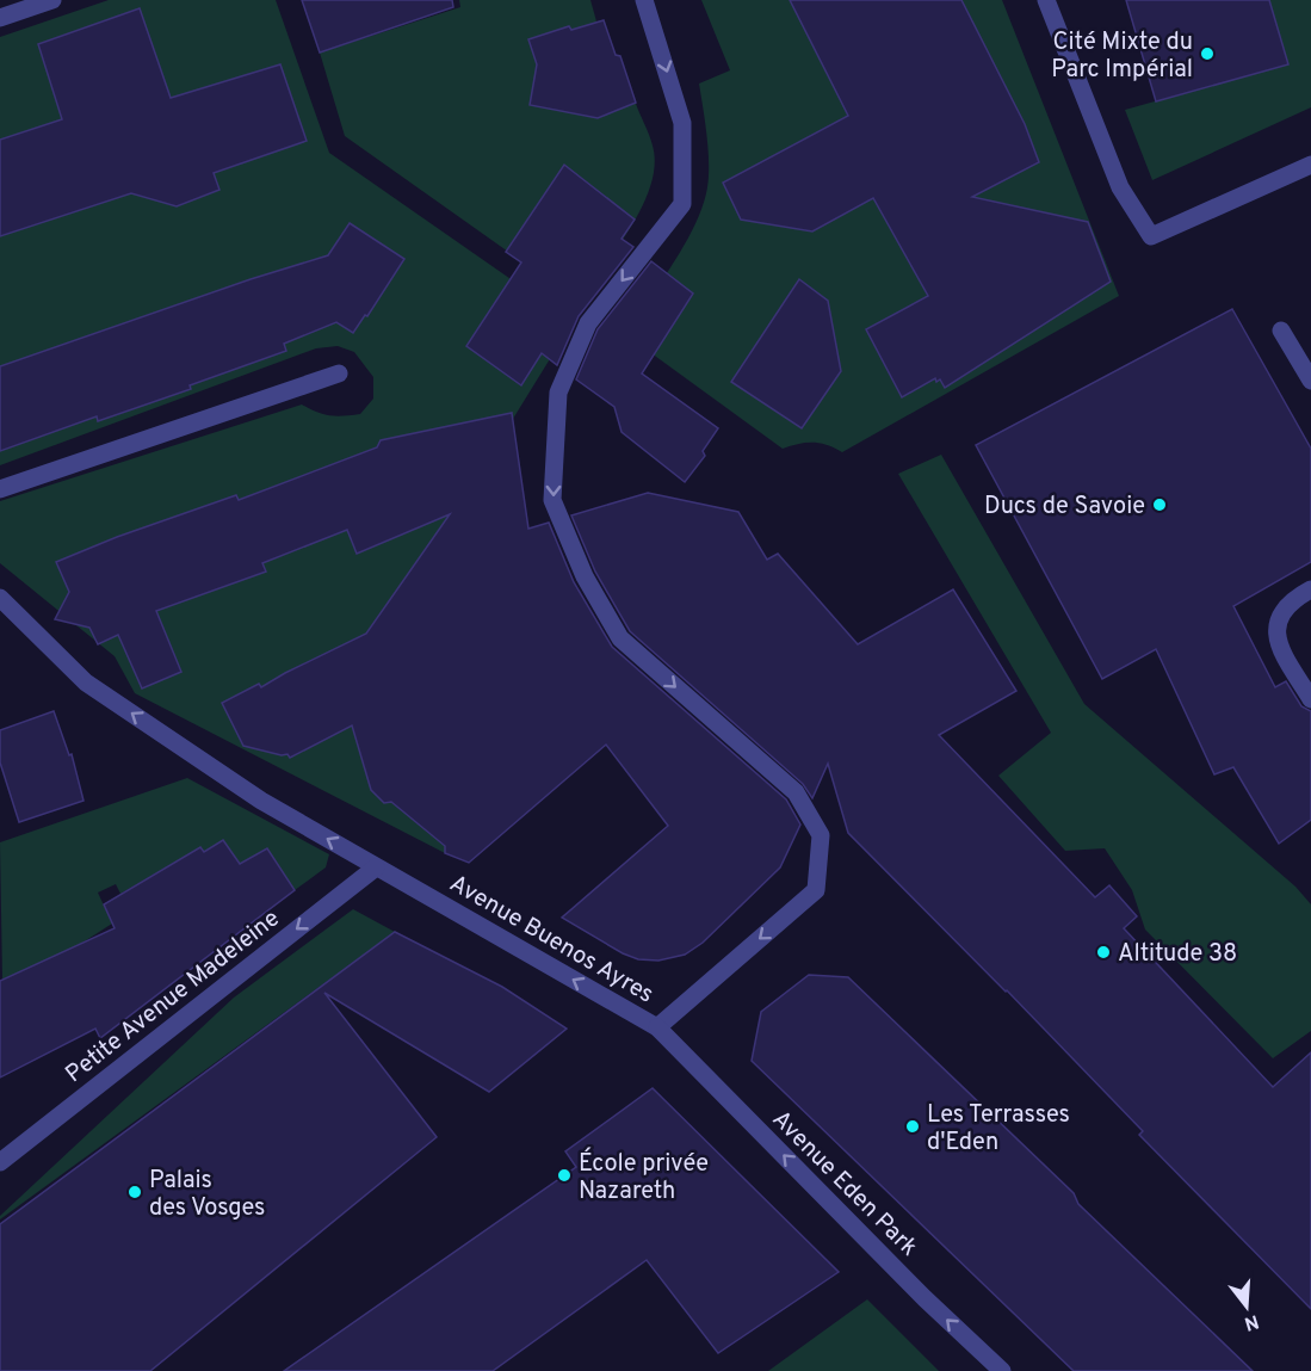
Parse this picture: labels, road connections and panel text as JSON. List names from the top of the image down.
{
  "streets": {
    "street": ["Avenue Buenos Ayres", "Petite Avenue Madeleine", "Avenue Eden Park"]
  },
  "crossings": [
    ["Avenue Buenos Ayres", "Petite Avenue Madeleine"],
    ["Avenue Buenos Ayres", "Avenue Eden Park"]
  ],
  "one_way": ["Petite Avenue Madeleine", "Avenue Eden Park"],
  "places": [
    "Cité Mixte du Parc Impérial",
    "Ducs de Savoie",
    "Altitude 38",
    "Les Terrasses d'Eden",
    "École privée Nazareth",
    "Palais des Vosges"
  ],
  "north": "bottom"
}
